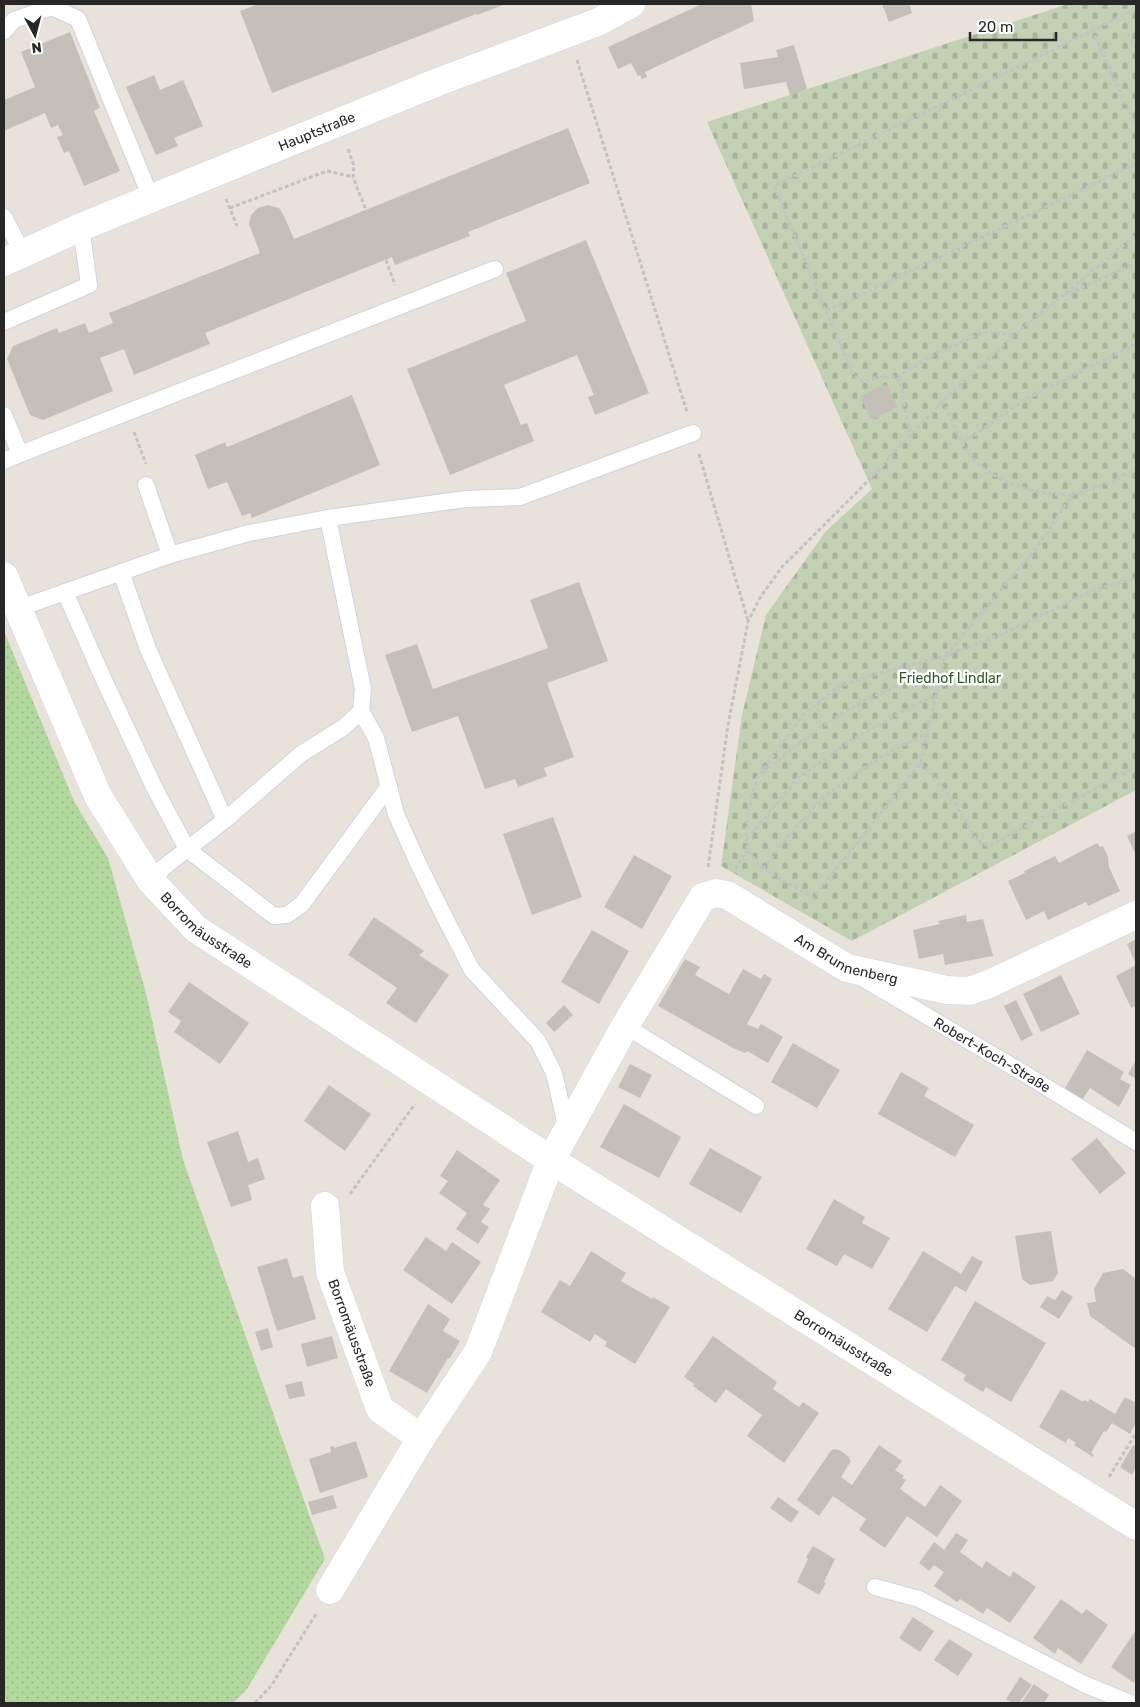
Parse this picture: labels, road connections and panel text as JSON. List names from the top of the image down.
{
  "streets": {
    "street": ["Hauptstraße", "Borromäusstraße", "Am Brunnenberg"],
    "lane": ["Robert-Koch-Straße"]
  },
  "crossings": [
    ["Am Brunnenberg", "Robert-Koch-Straße"]
  ],
  "parks": ["Friedhof Lindlar"],
  "scale_bar": "20 m",
  "north": "bottom"
}
